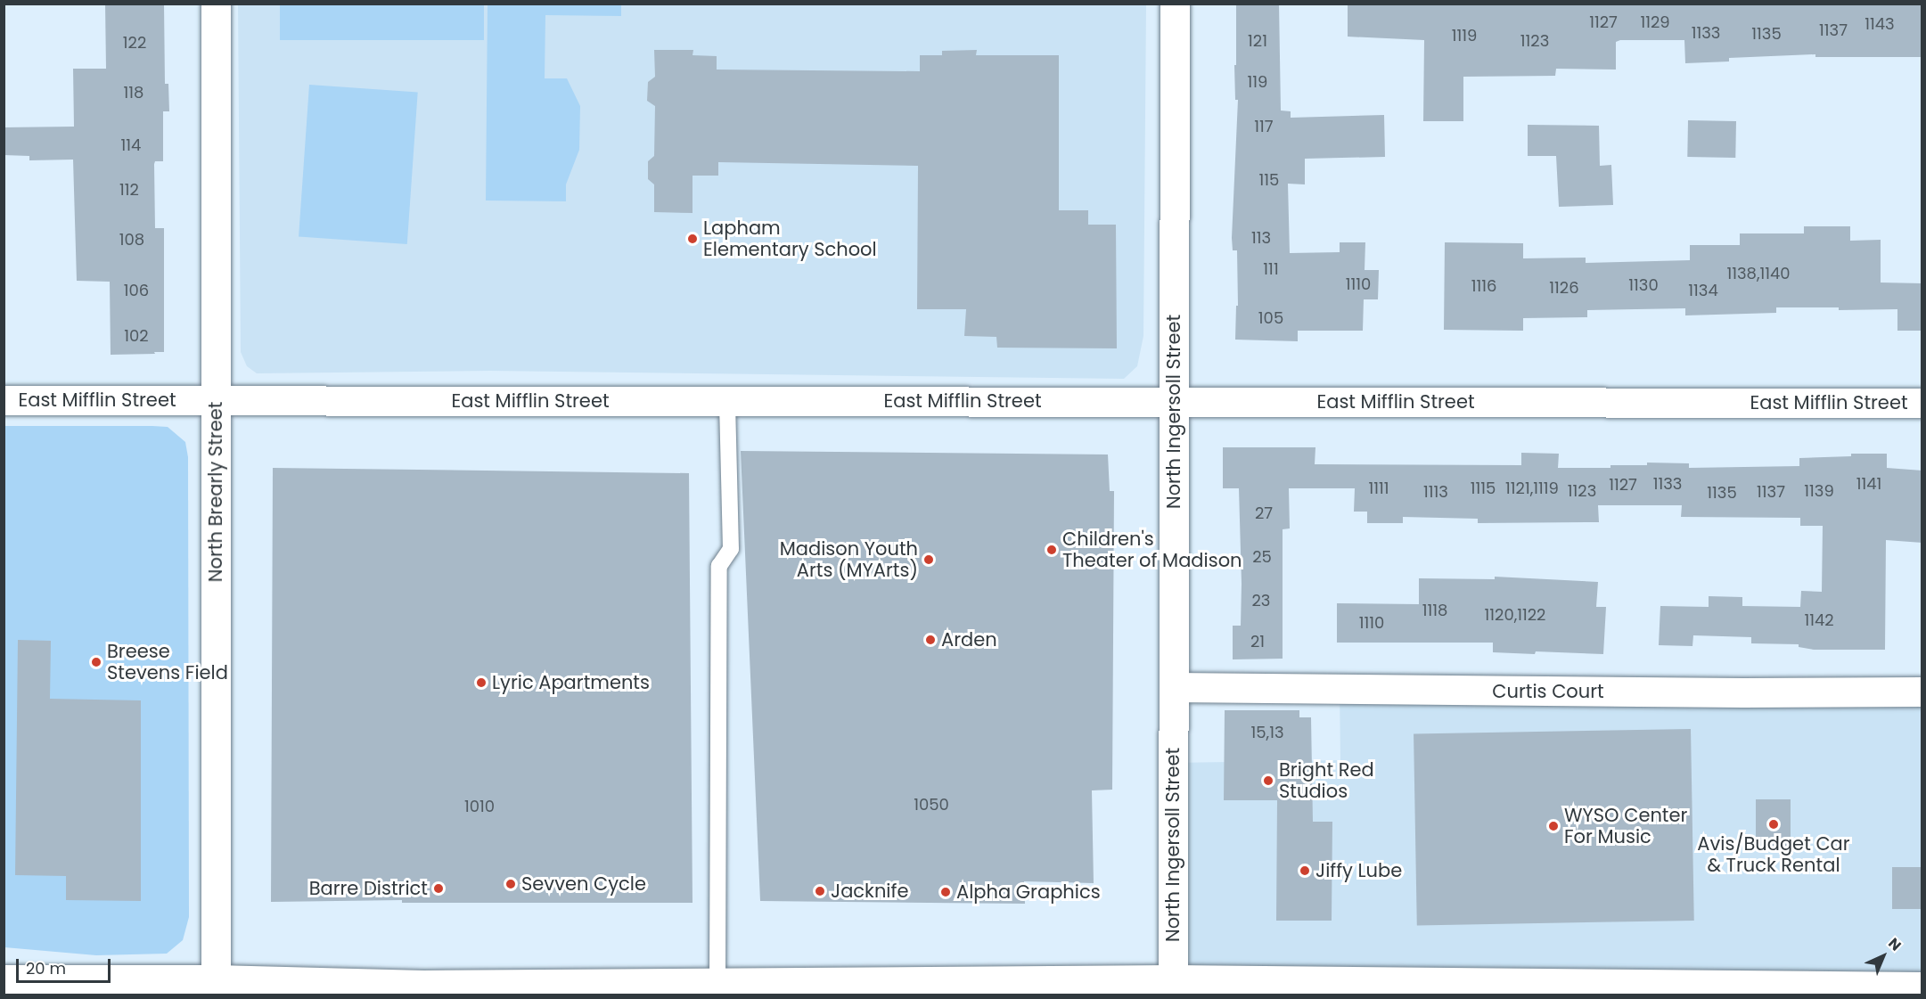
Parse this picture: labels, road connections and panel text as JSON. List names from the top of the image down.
{
  "streets": {
    "street": [
      "East Mifflin Street",
      "North Ingersoll Street",
      "North Brearly Street",
      "Curtis Court"
    ]
  },
  "crossings": [
    ["East Mifflin Street", "North Ingersoll Street"],
    ["East Mifflin Street", "North Brearly Street"],
    ["North Ingersoll Street", "Curtis Court"]
  ],
  "places": [
    "Lapham Elementary School",
    "Children's Theater of Madison",
    "Madison Youth Arts (MYArts)",
    "Arden",
    "Breese Stevens Field",
    "Lyric Apartments",
    "Bright Red Studios",
    "Avis/Budget Car & Truck Rental",
    "WYSO Center For Music",
    "Jiffy Lube",
    "Sevven Cycle",
    "Barre District",
    "Jacknife",
    "Alpha Graphics"
  ],
  "house_numbers": [
    "1127",
    "1129",
    "1143",
    "1137",
    "1133",
    "1135",
    "1119",
    "121",
    "1123",
    "122",
    "119",
    "118",
    "117",
    "114",
    "115",
    "112",
    "113",
    "108",
    "111",
    "1138,1140",
    "1110",
    "1130",
    "1116",
    "1126",
    "106",
    "1134",
    "105",
    "102",
    "1133",
    "1141",
    "1127",
    "1111",
    "1115",
    "1121,1119",
    "1123",
    "1139",
    "1113",
    "1137",
    "1135",
    "27",
    "25",
    "23",
    "1118",
    "1120,1122",
    "1142",
    "1110",
    "21",
    "15,13",
    "1050",
    "1010"
  ],
  "scale_bar": "20 m",
  "north": "top right"
}
